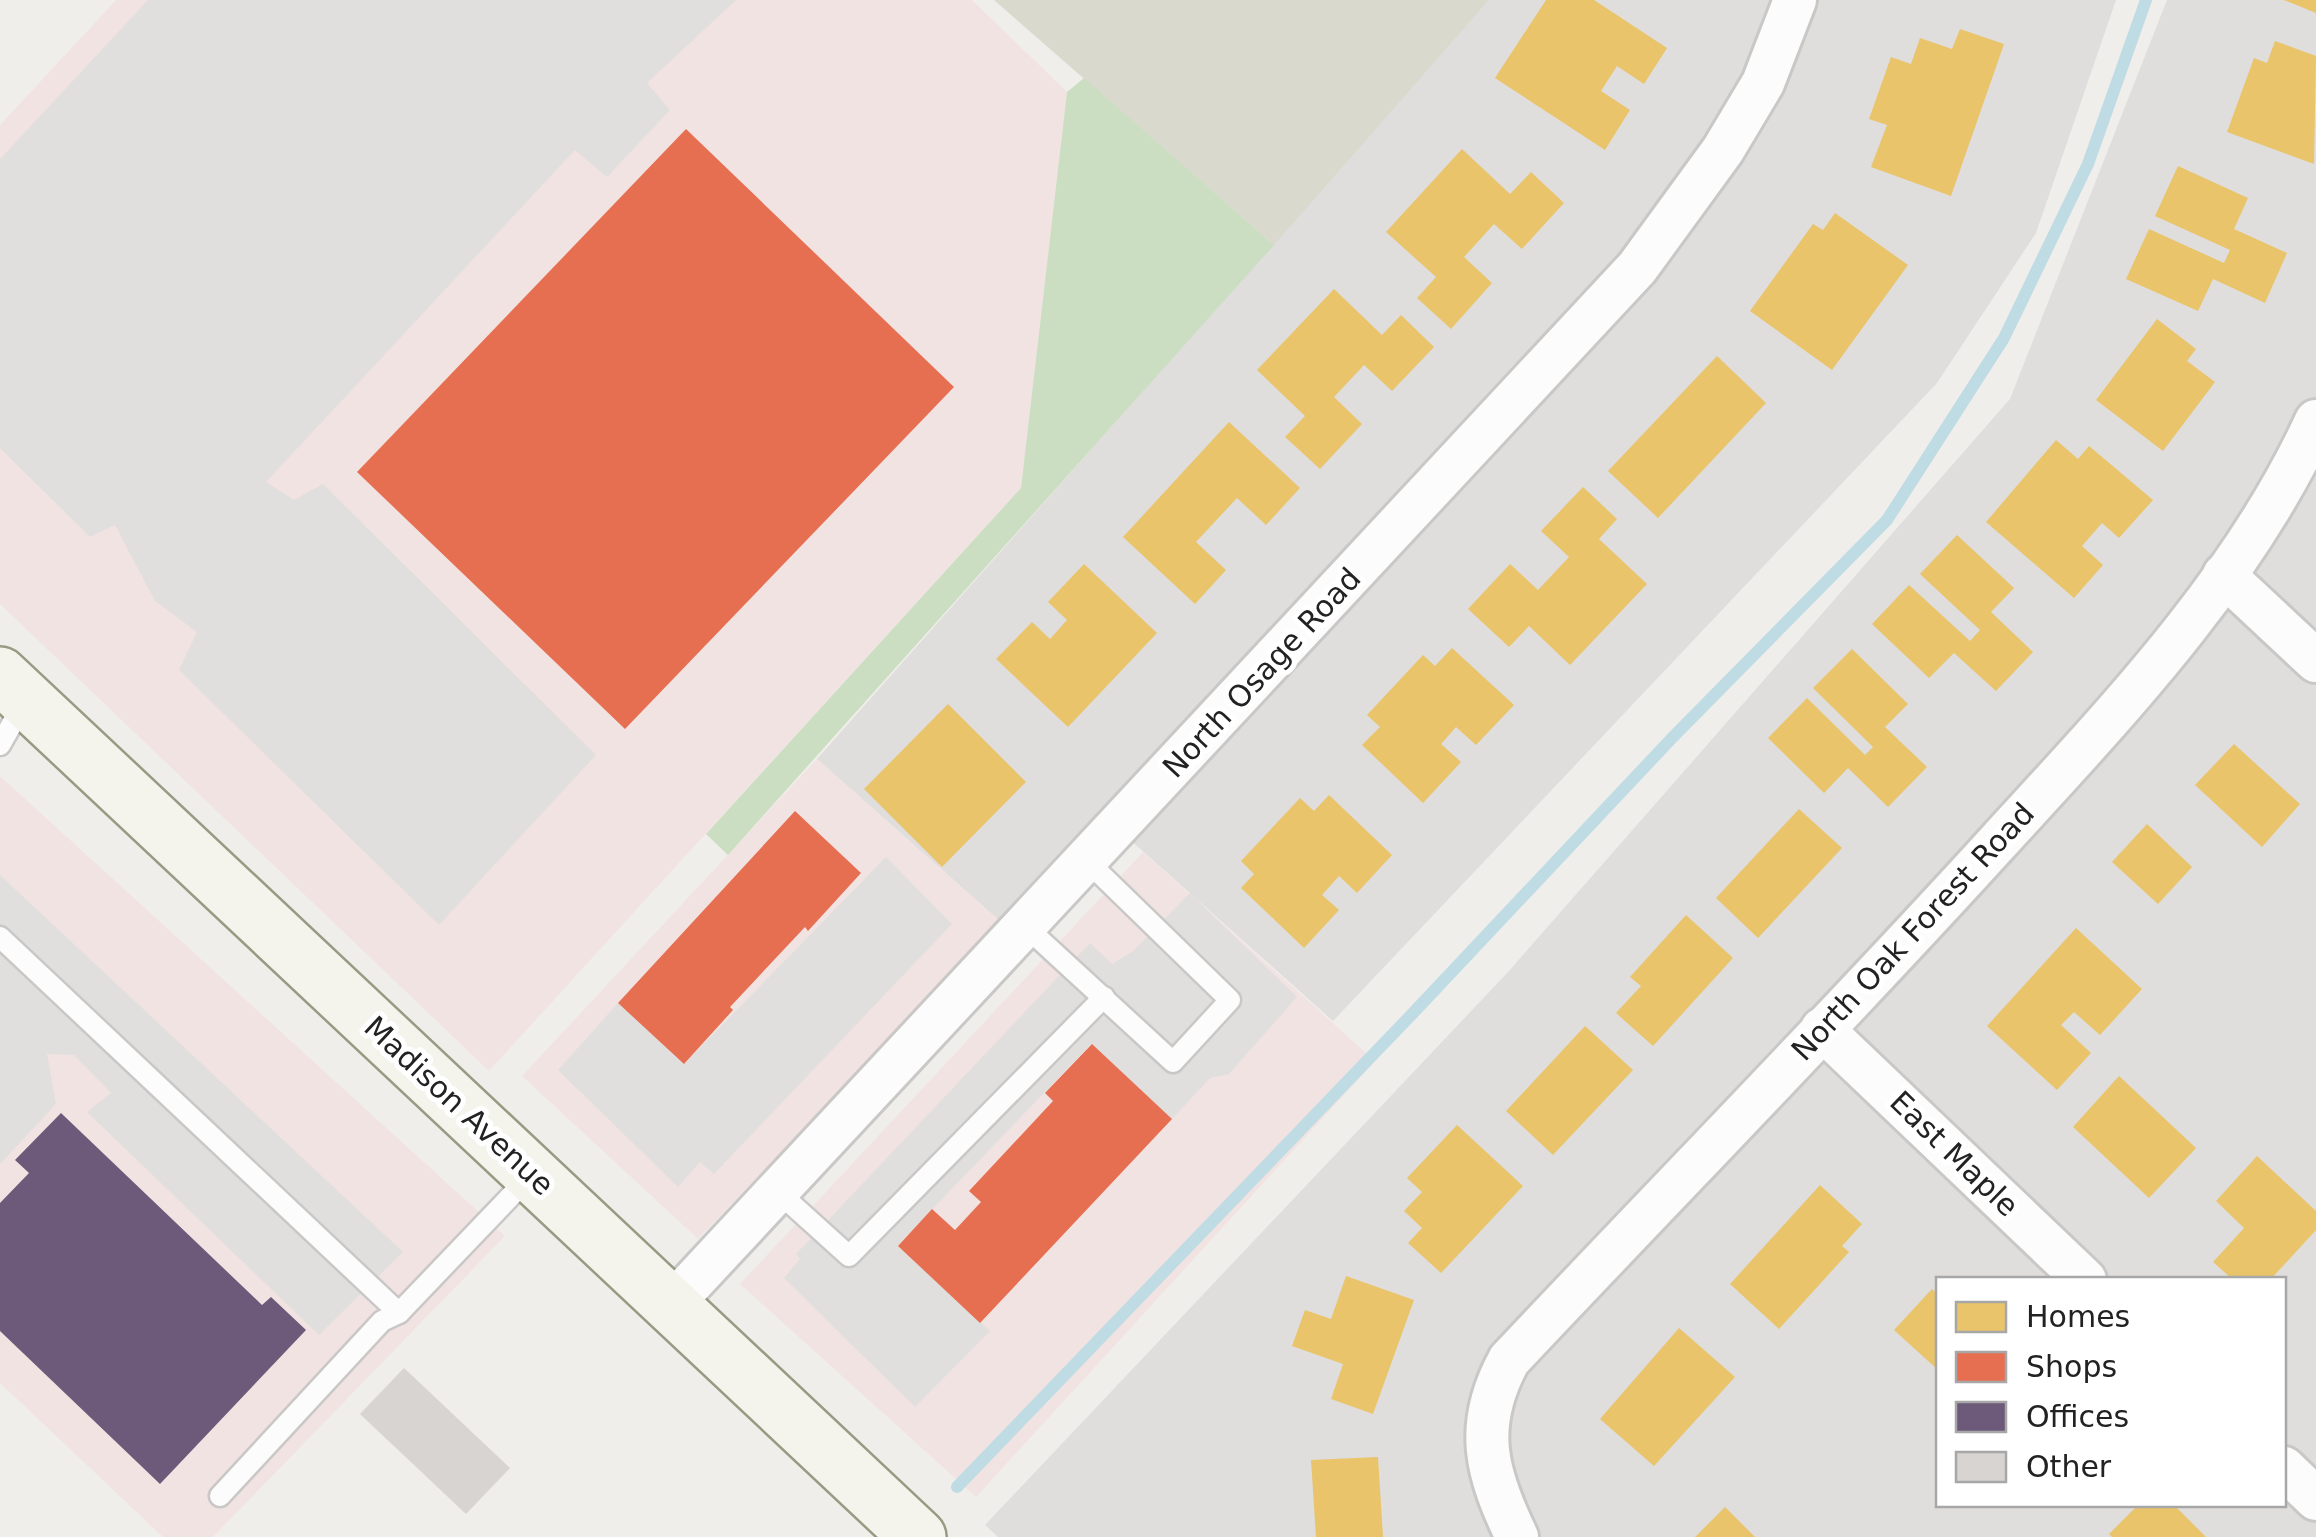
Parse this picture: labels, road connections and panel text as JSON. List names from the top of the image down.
{
  "streets": {
    "main road": ["Madison Avenue"],
    "street": ["North Osage Road", "North Oak Forest Road", "East Maple"]
  },
  "crossings": [
    ["North Osage Road", "Madison Avenue"],
    ["North Oak Forest Road", "East Maple"]
  ],
  "legend": [
    "Homes",
    "Shops",
    "Offices",
    "Other"
  ]
}
